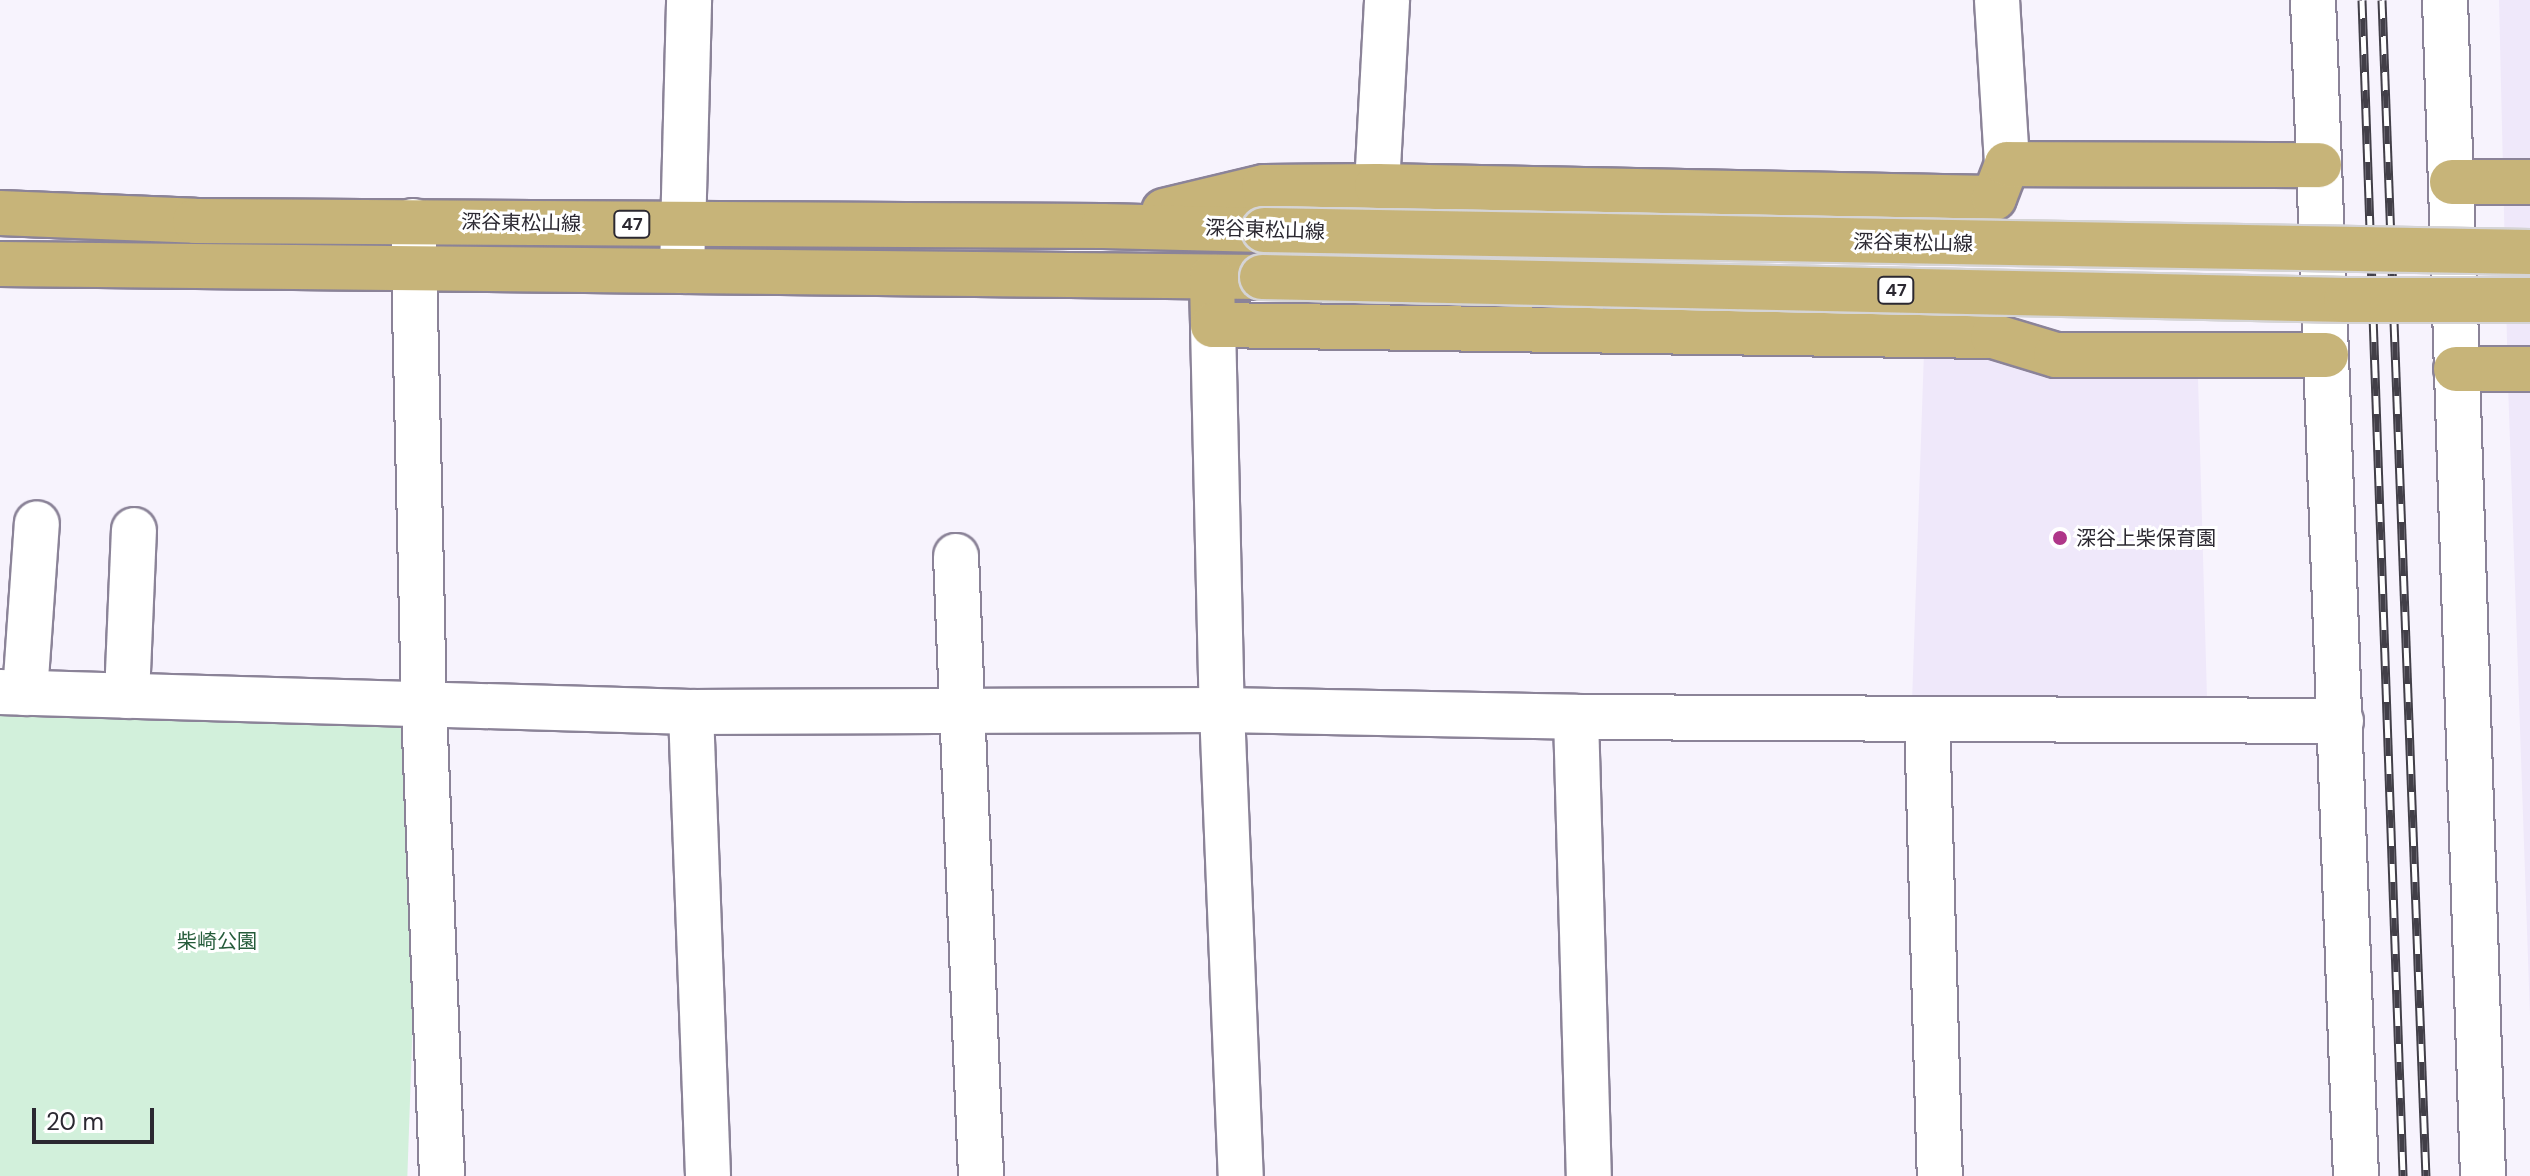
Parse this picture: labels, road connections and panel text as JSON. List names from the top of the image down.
{
  "streets": {
    "main road": ["深谷東松山線", "47"]
  },
  "parks": ["柴崎公園"],
  "places": ["深谷上柴保育園"],
  "scale_bar": "20 m"
}
